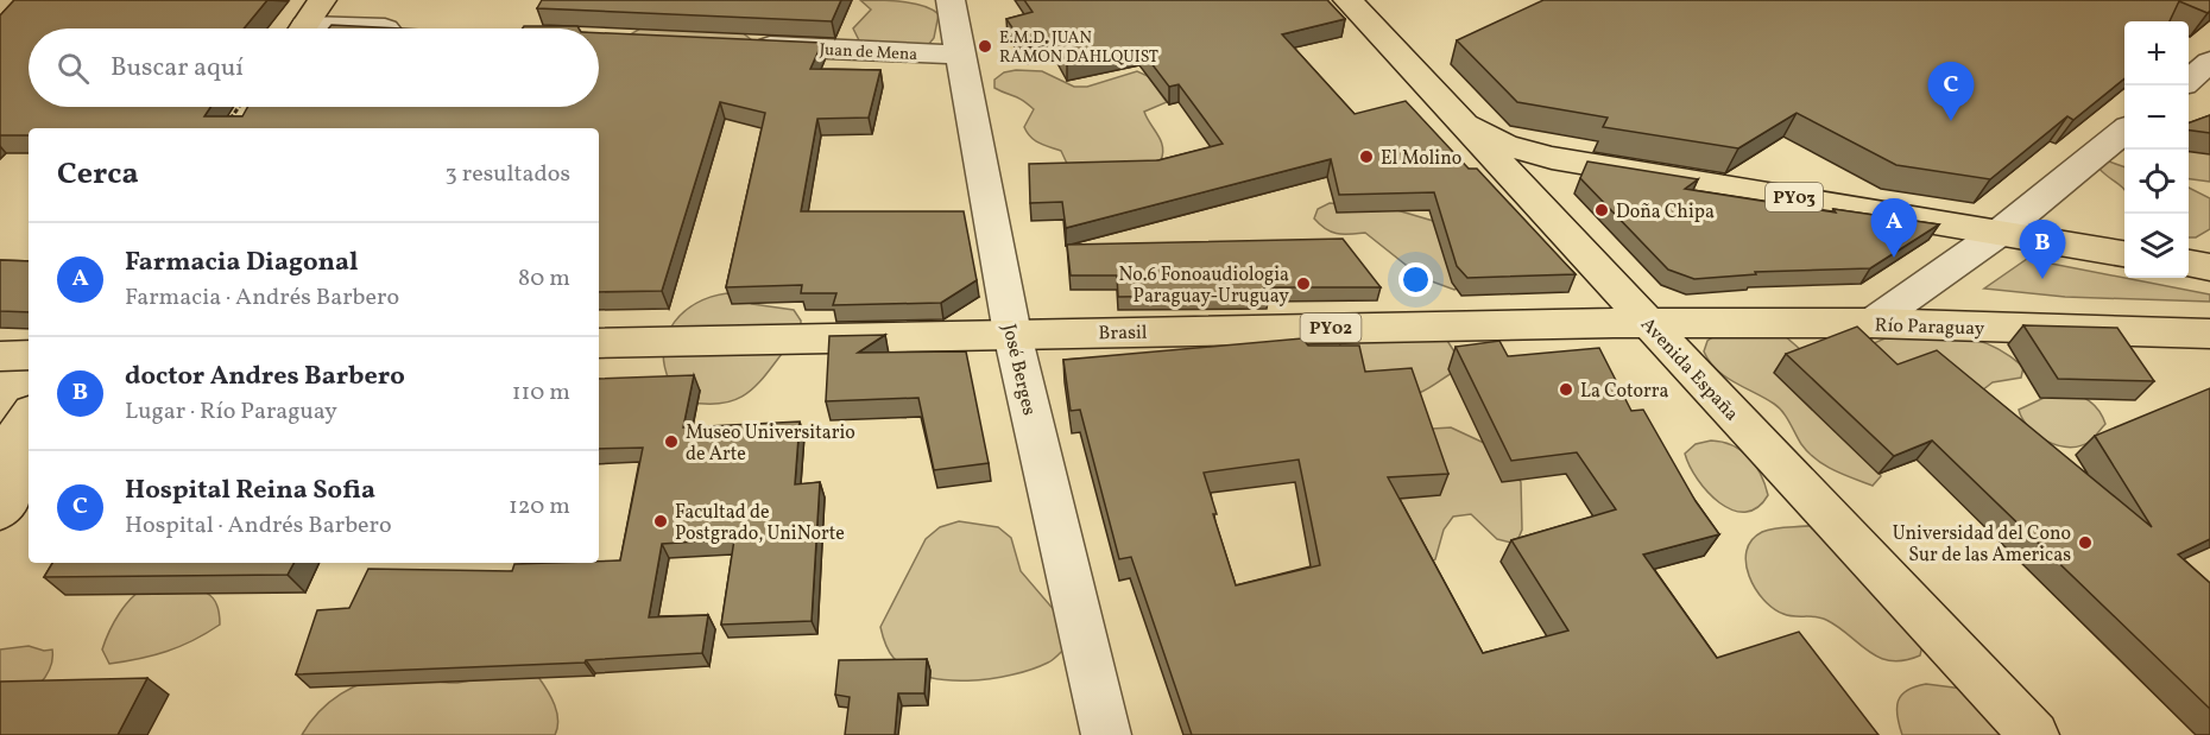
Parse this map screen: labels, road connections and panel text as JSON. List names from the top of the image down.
{
  "streets": {
    "main road": [
      "PY03",
      "Río Paraguay",
      "PY02",
      "Brasil",
      "Avenida España"
    ],
    "street": ["Juan de Mena", "José Berges"]
  },
  "crossings": [
    ["Juan de Mena", "José Berges"],
    ["PY03", "Avenida España"],
    ["Río Paraguay", "Brasil"],
    ["Río Paraguay", "Avenida España"],
    ["Brasil", "Avenida España"],
    ["Brasil", "José Berges"]
  ],
  "places": [
    "E.M.D. JUAN RAMON DAHLQUIST",
    "El Molino",
    "Doña Chipa",
    "No.6 Fonoaudiologia Paraguay-Uruguay",
    "La Cotorra",
    "Museo Universitario de Arte",
    "Facultad de Postgrado, UniNorte",
    "Universidad del Cono Sur de las Americas"
  ],
  "page": {
    "map_buttons": ["+", "−"],
    "search": "Buscar aquí",
    "pins": ["C", "A", "B"],
    "heading": ["Cerca", "3 resultados"],
    "list": [
      {
        "mark": "A",
        "name": "Farmacia Diagonal",
        "note": "Farmacia · Andrés Barbero",
        "value": "80 m"
      },
      {
        "mark": "B",
        "name": "doctor Andres Barbero",
        "note": "Lugar · Río Paraguay",
        "value": "110 m"
      },
      {
        "mark": "C",
        "name": "Hospital Reina Sofia",
        "note": "Hospital · Andrés Barbero",
        "value": "120 m"
      }
    ]
  }
}
